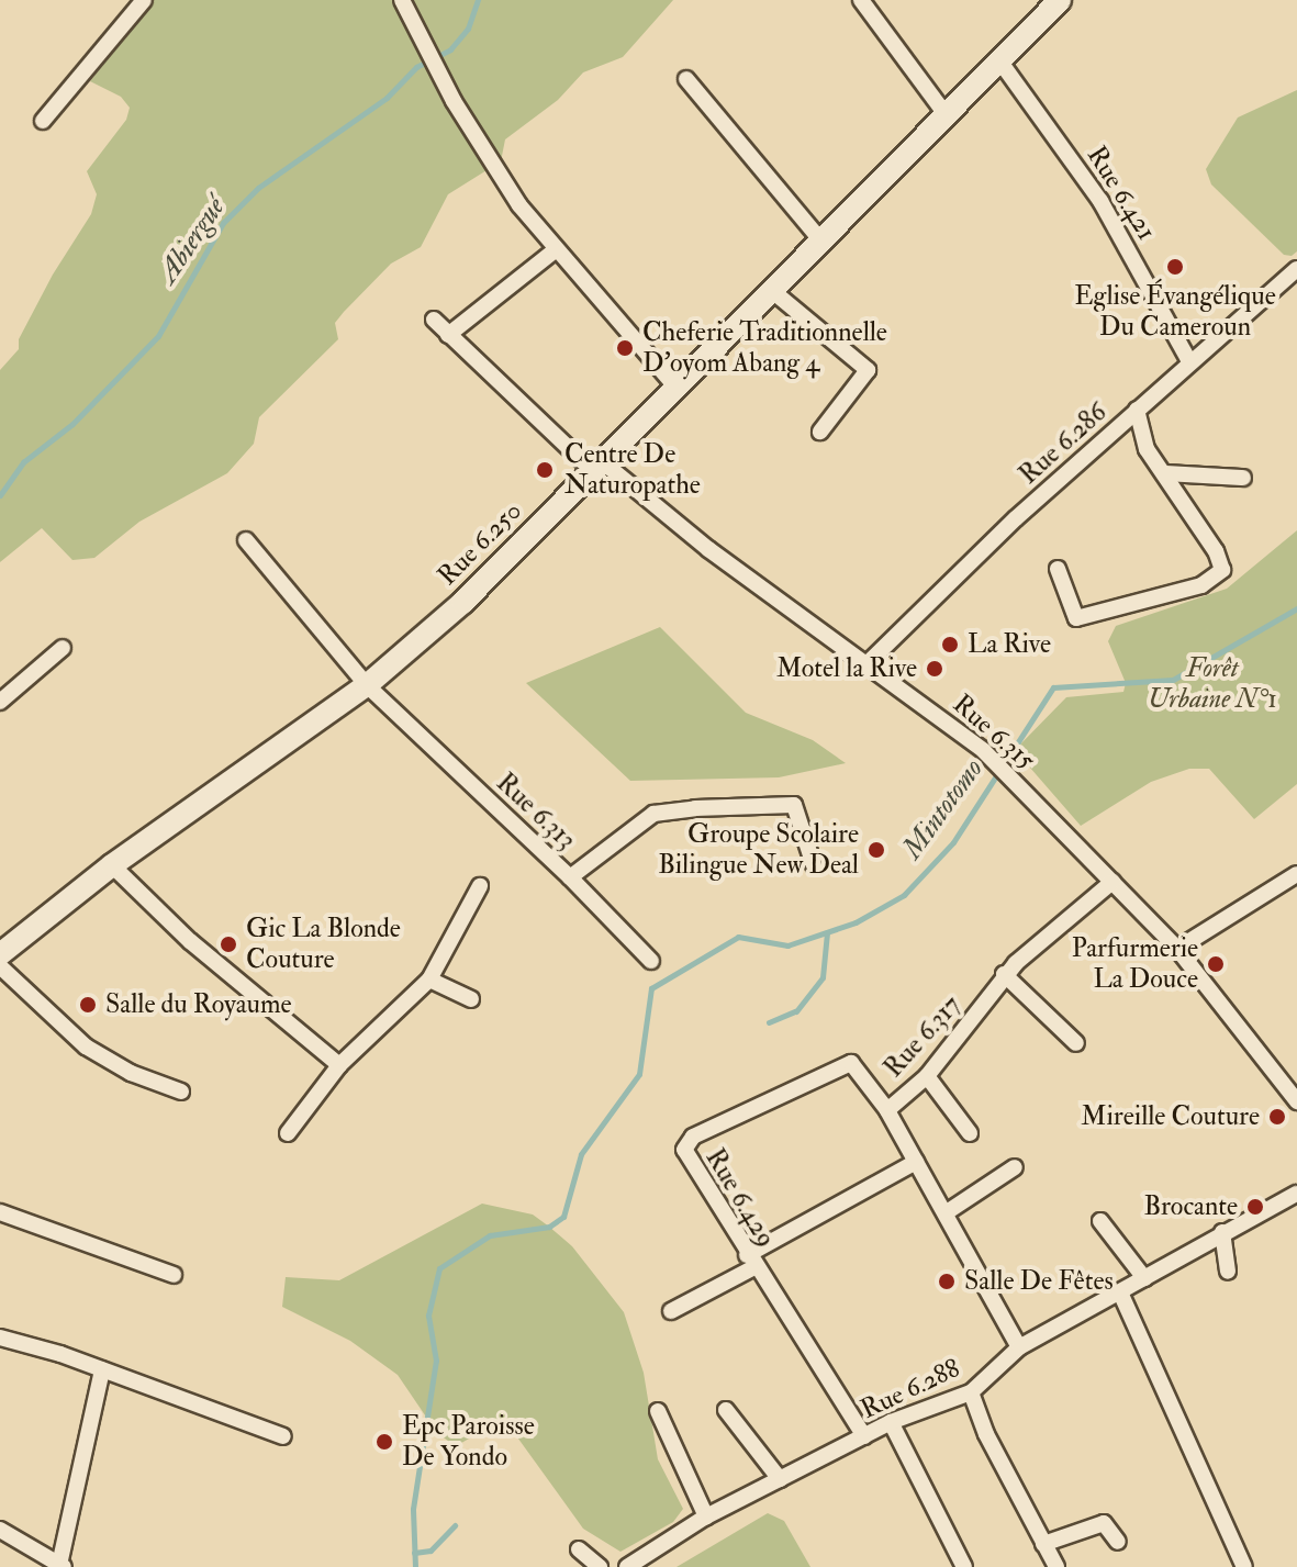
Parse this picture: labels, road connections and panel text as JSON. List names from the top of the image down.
{
  "streets": {
    "main road": ["Rue 6.250"],
    "street": [
      "Rue 6.421",
      "Rue 6.286",
      "Rue 6.315",
      "Rue 6.313",
      "Rue 6.317",
      "Rue 6.429",
      "Rue 6.288"
    ]
  },
  "crossings": [
    ["Rue 6.421", "Rue 6.286"],
    ["Rue 6.421", "Rue 6.250"],
    ["Rue 6.286", "Rue 6.315"],
    ["Rue 6.250", "Rue 6.315"],
    ["Rue 6.250", "Rue 6.313"],
    ["Rue 6.315", "Rue 6.317"],
    ["Rue 6.317", "Rue 6.429"],
    ["Rue 6.317", "Rue 6.288"],
    ["Rue 6.429", "Rue 6.288"]
  ],
  "water": ["Abiergué", "Mintotomo"],
  "parks": ["Forêt Urbaine N°1"],
  "places": [
    "Eglise Évangélique Du Cameroun",
    "Cheferie Traditionnelle D'oyom Abang 4",
    "Centre De Naturopathe",
    "La Rive",
    "Motel la Rive",
    "Groupe Scolaire Bilingue New Deal",
    "Gic La Blonde Couture",
    "Parfurmerie La Douce",
    "Salle du Royaume",
    "Mireille Couture",
    "Brocante",
    "Salle De Fêtes",
    "Epc Paroisse De Yondo"
  ]
}
